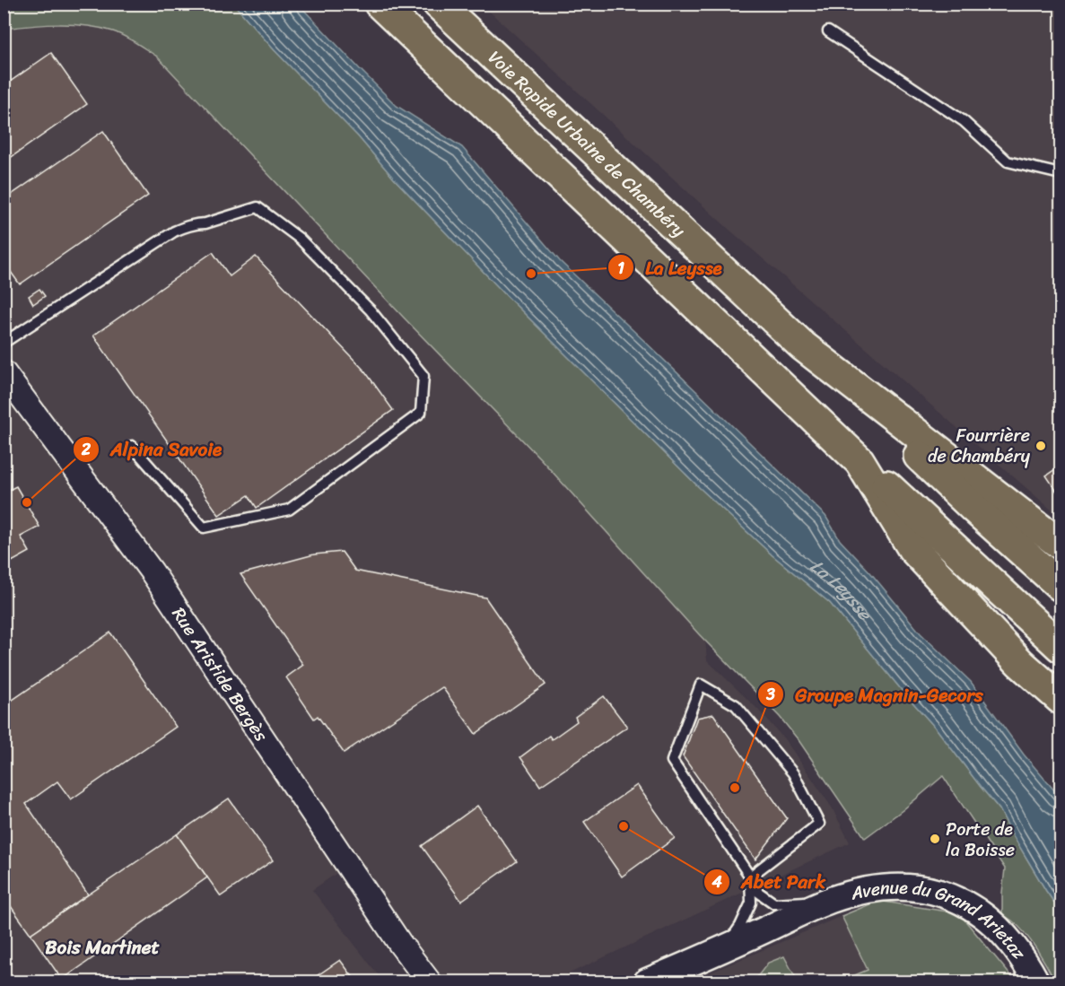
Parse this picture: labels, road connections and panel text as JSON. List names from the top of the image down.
{
  "streets": {
    "highway": ["Voie Rapide Urbaine de Chambéry"],
    "main road": ["Avenue du Grand Arietaz"],
    "street": ["Rue Aristide Bergès"]
  },
  "districts": ["Bois Martinet"],
  "water": ["La Leysse"],
  "places": [
    "La Leysse",
    "Fourrière de Chambéry",
    "Alpina Savoie",
    "Groupe Magnin-Gecors",
    "Abet Park",
    "Porte de la Boisse"
  ]
}
